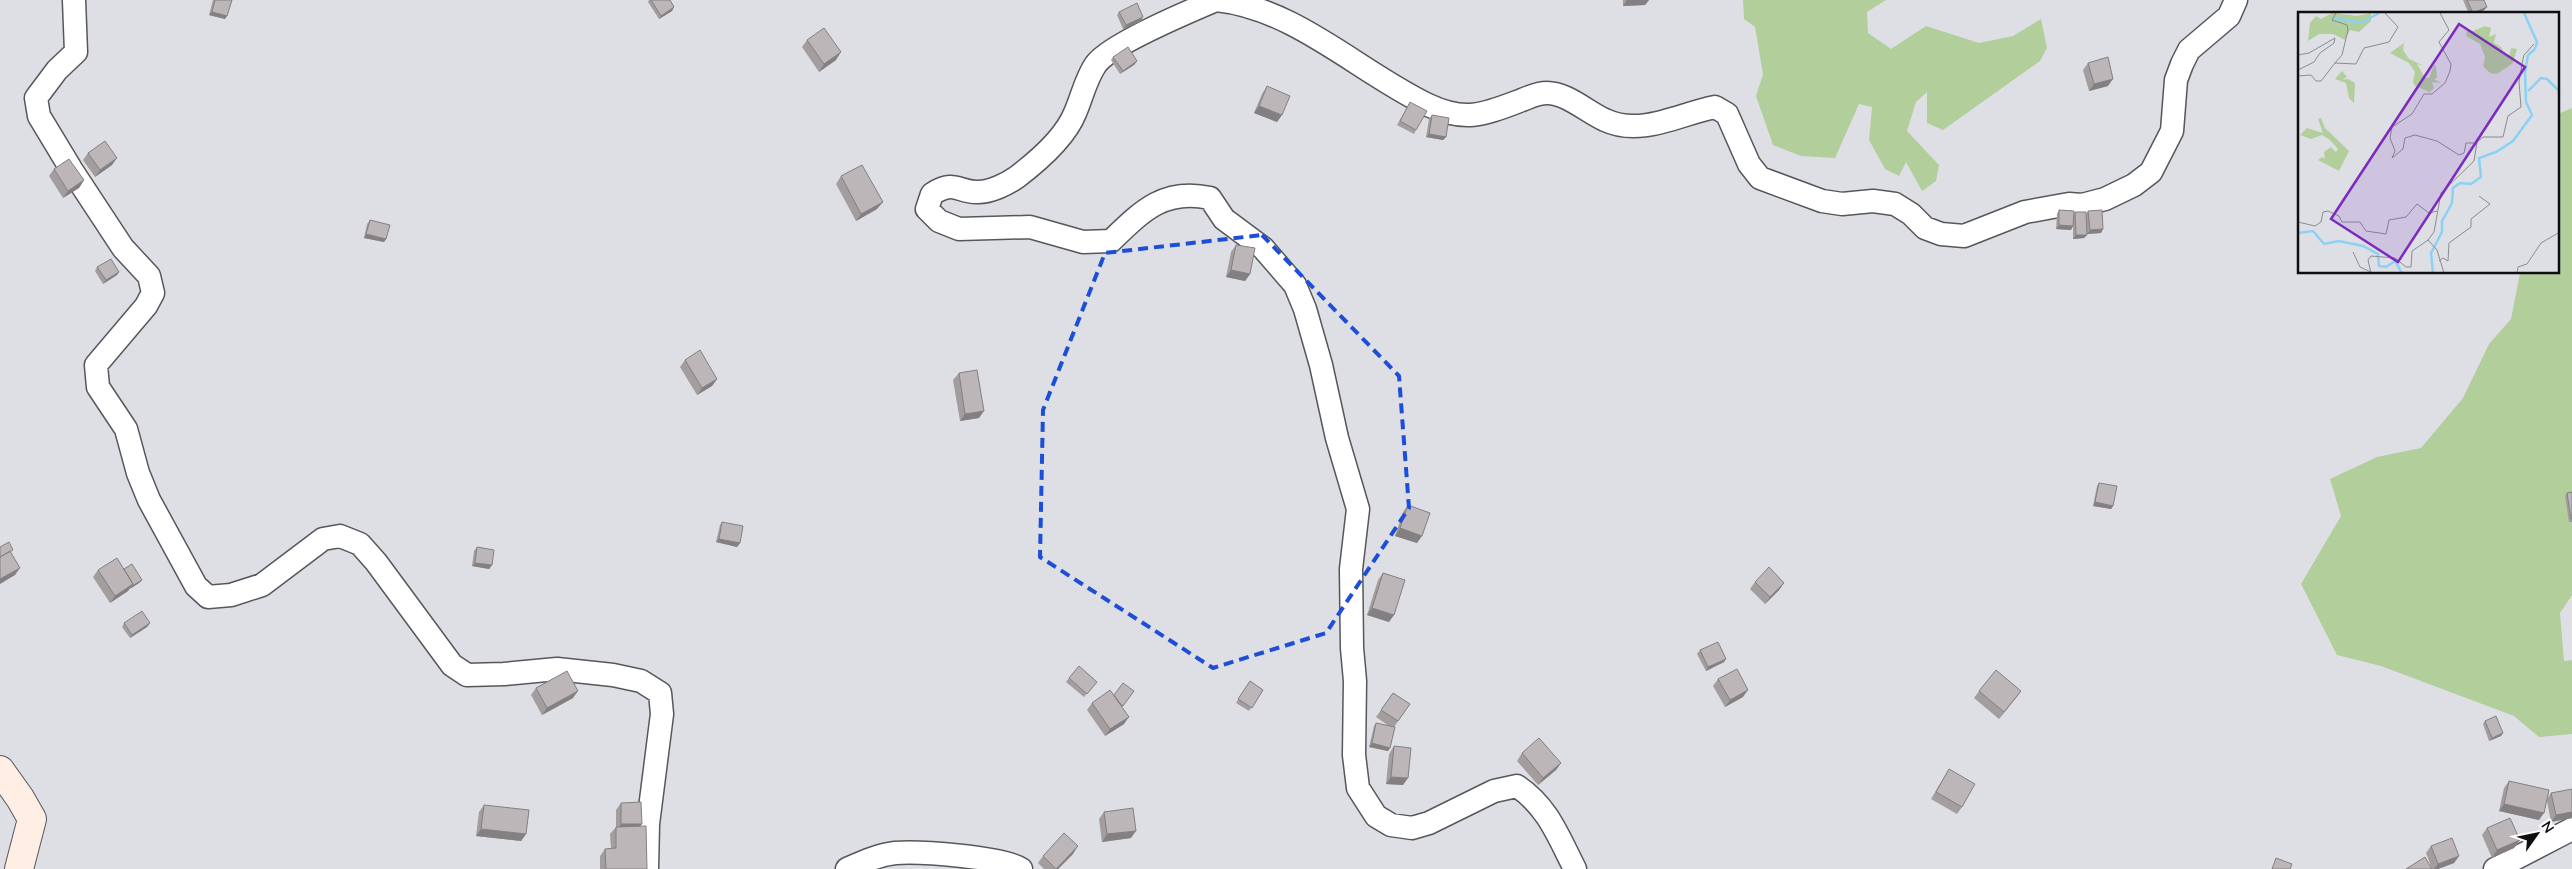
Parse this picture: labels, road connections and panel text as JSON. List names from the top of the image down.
{
  "north": "top right"
}
